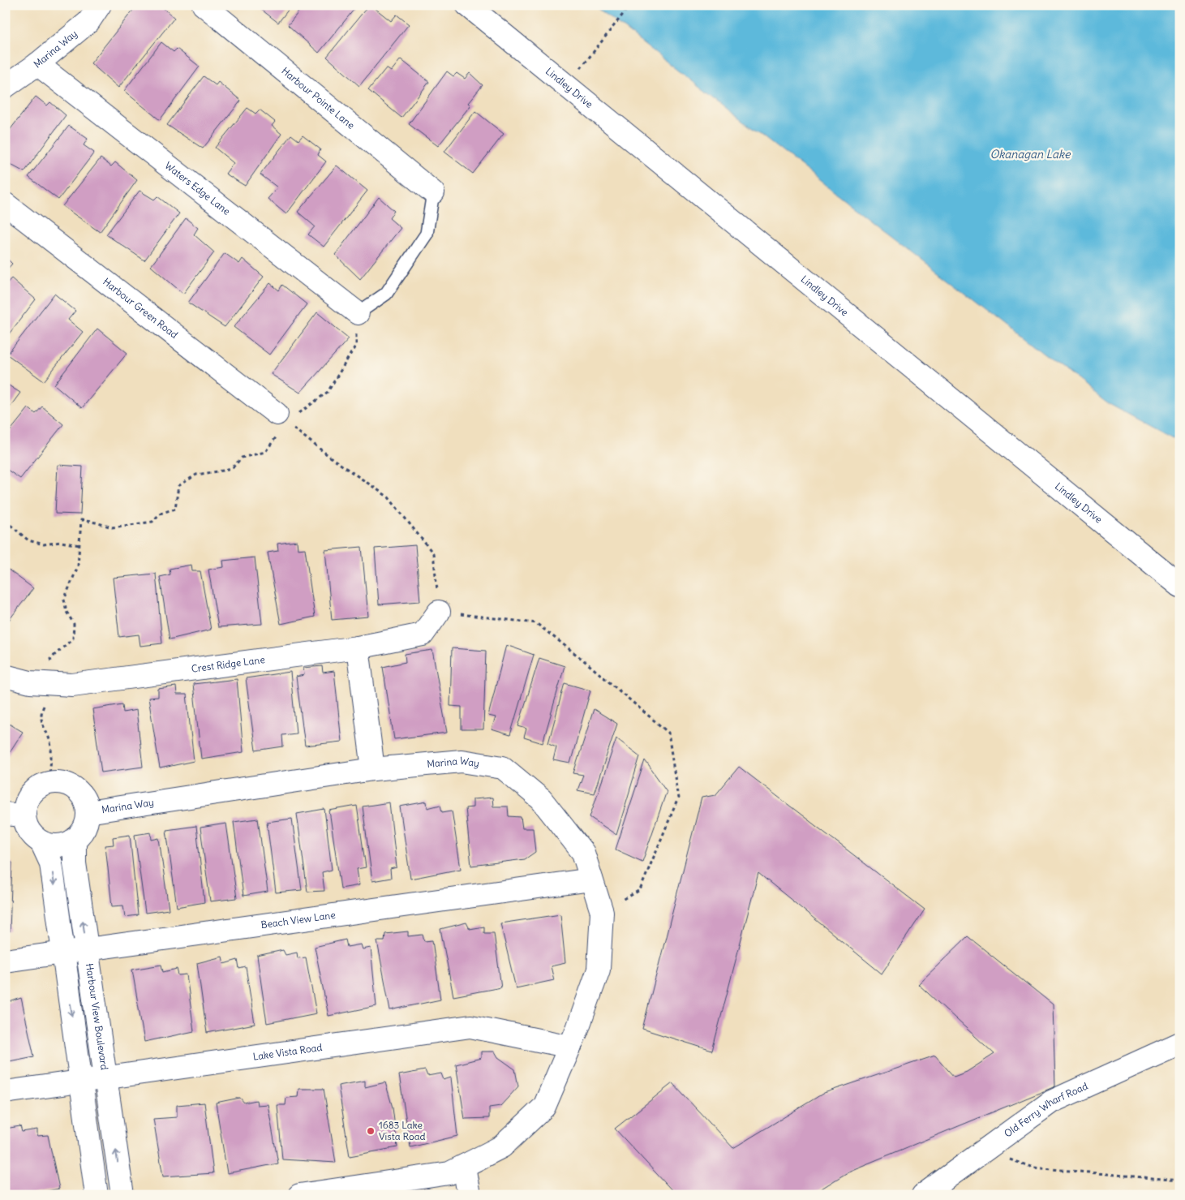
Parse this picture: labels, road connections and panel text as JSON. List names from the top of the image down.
{
  "streets": {
    "street": [
      "Marina Way",
      "Lindley Drive",
      "Harbour Pointe Lane",
      "Waters Edge Lane",
      "Harbour Green Road",
      "Crest Ridge Lane",
      "Beach View Lane",
      "Harbour View Boulevard",
      "Lake Vista Road",
      "Old Ferry Wharf Road"
    ]
  },
  "crossings": [
    ["Marina Way", "Waters Edge Lane"],
    ["Marina Way", "Beach View Lane"],
    ["Marina Way", "Harbour View Boulevard"],
    ["Marina Way", "Lake Vista Road"],
    ["Beach View Lane", "Harbour View Boulevard"],
    ["Harbour View Boulevard", "Lake Vista Road"]
  ],
  "water": ["Okanagan Lake"],
  "places": ["1683 Lake Vista Road"]
}
